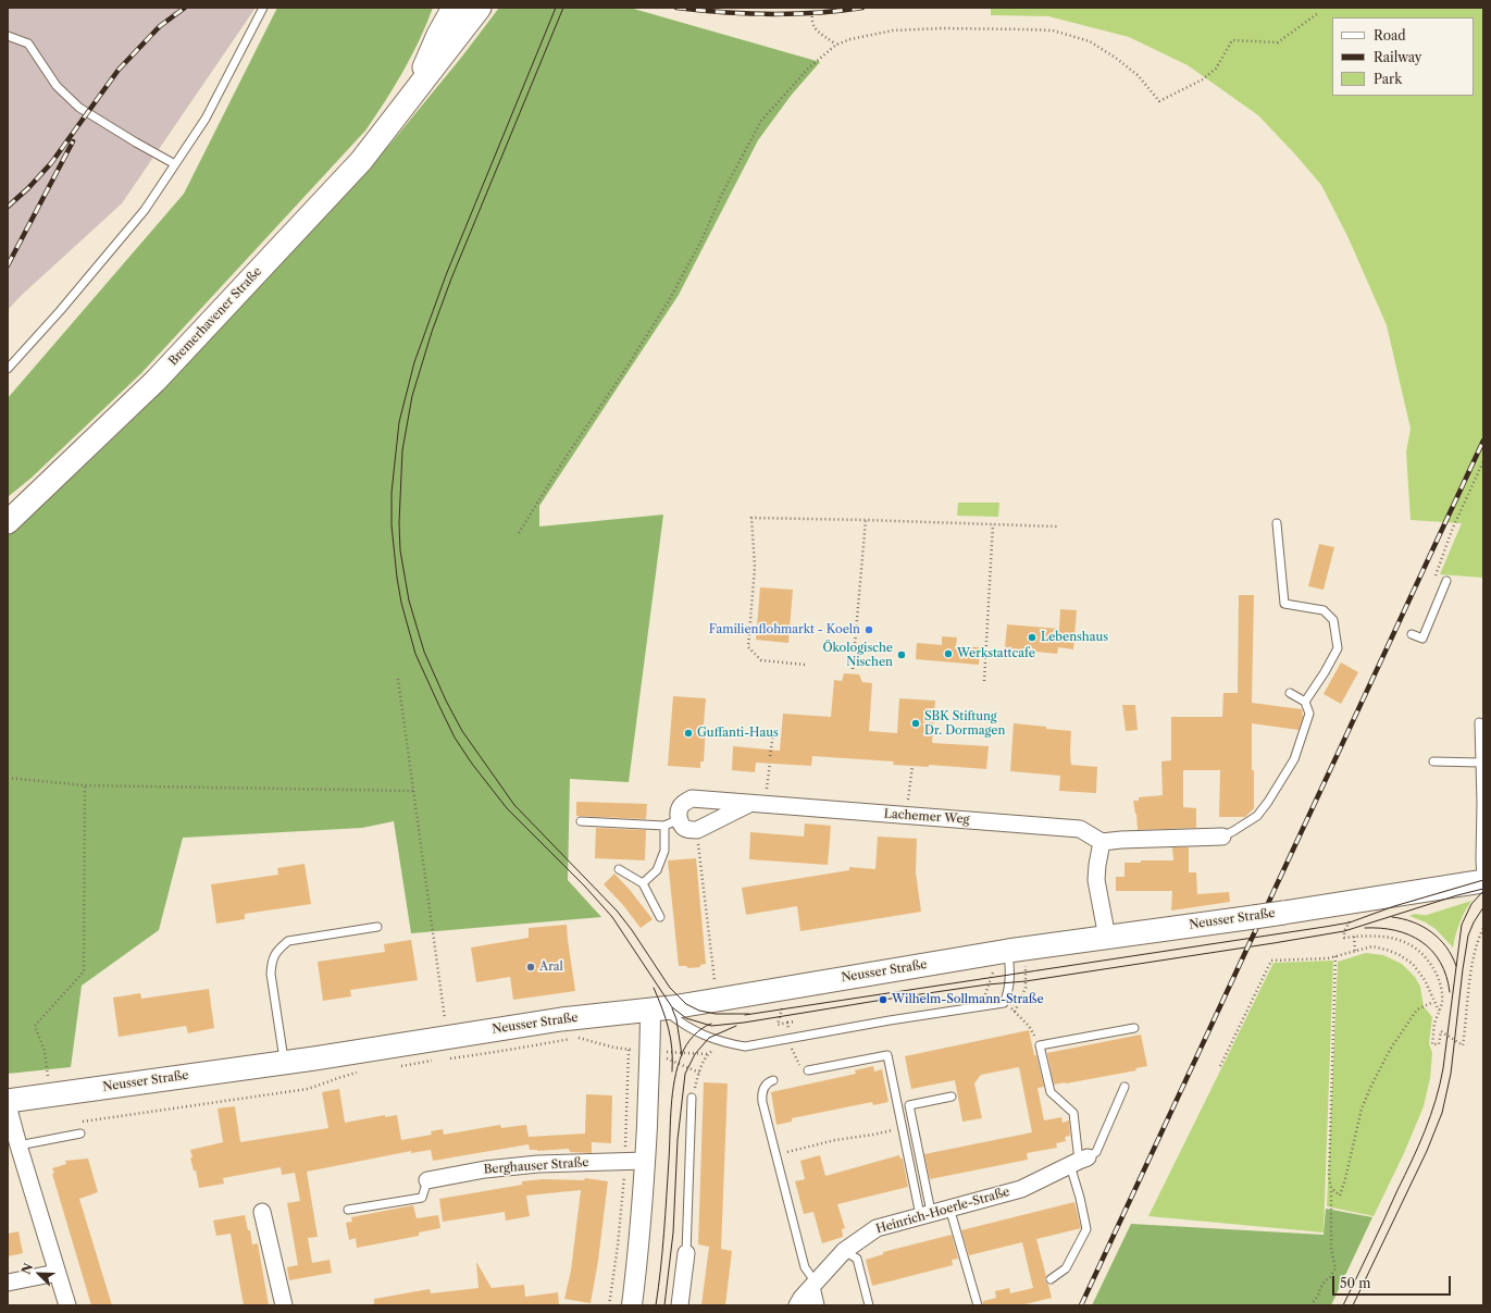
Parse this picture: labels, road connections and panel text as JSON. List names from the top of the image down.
{
  "streets": {
    "main road": ["Bremerhavener Straße", "Neusser Straße"],
    "street": ["Lachemer Weg", "Berghauser Straße", "Heinrich-Hoerle-Straße"]
  },
  "places": [
    "Familienflohmarkt - Koeln",
    "Lebenshaus",
    "Werkstattcafe",
    "Ökologische Nischen",
    "SBK Stiftung Dr. Dormagen",
    "Guffanti-Haus",
    "Aral",
    "Wilhelm-Sollmann-Straße"
  ],
  "legend": ["Road", "Railway", "Park"],
  "scale_bar": "50 m",
  "north": "top left"
}
